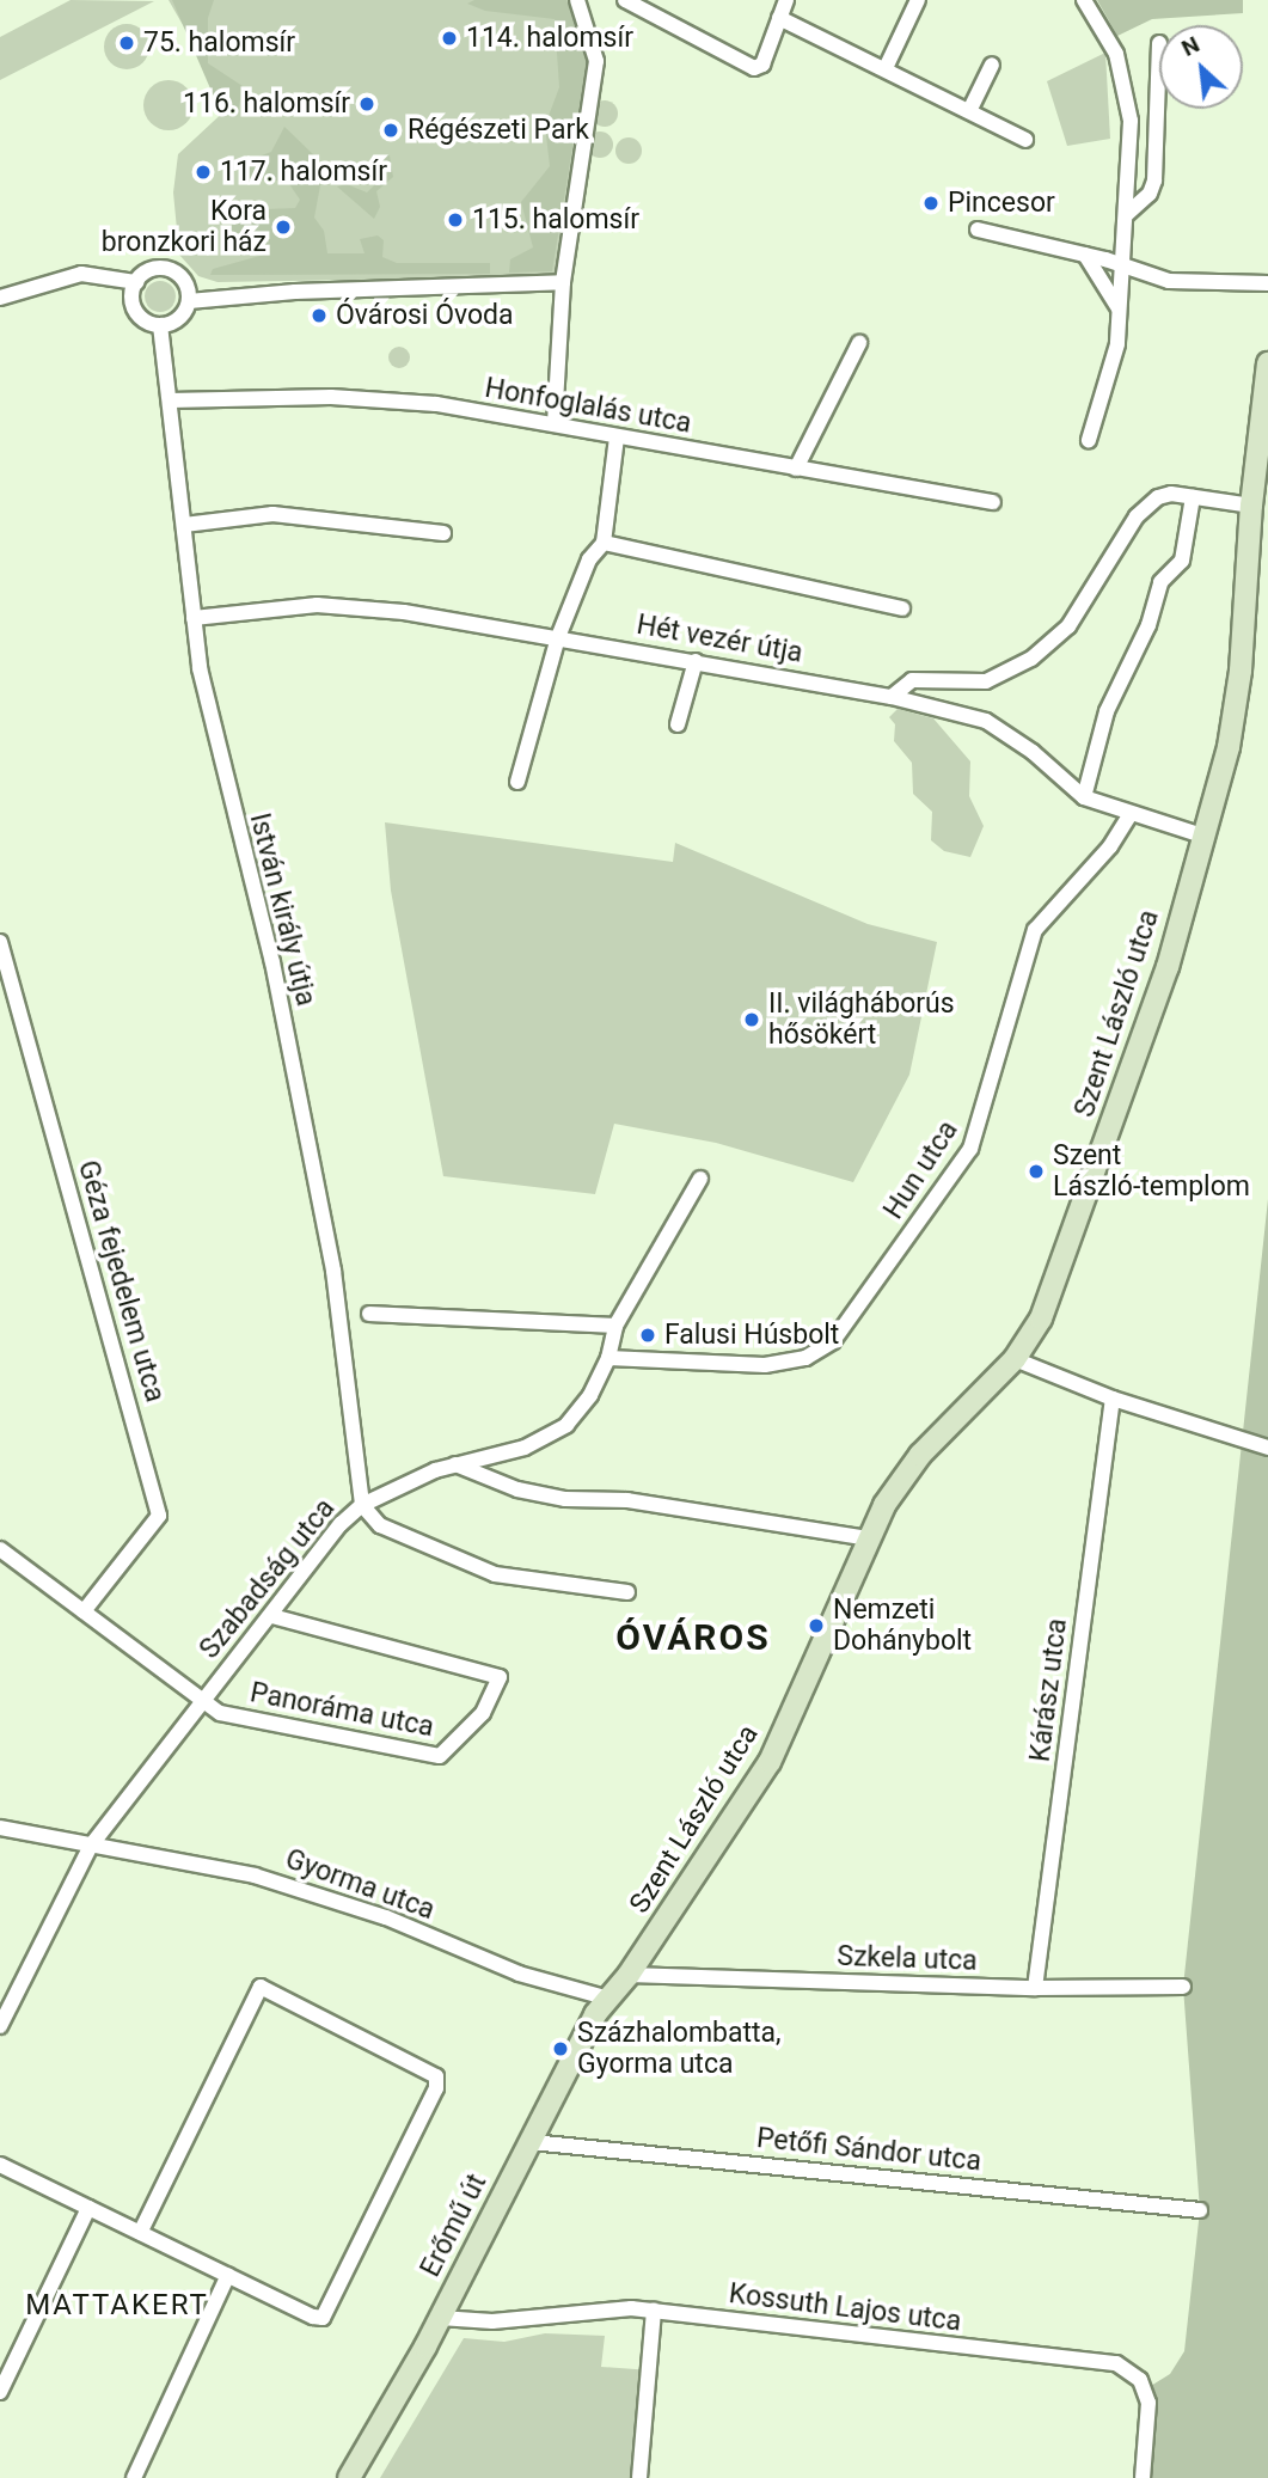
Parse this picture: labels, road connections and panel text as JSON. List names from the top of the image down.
{
  "streets": {
    "street": [
      "Honfoglalás utca",
      "Hét vezér útja",
      "István király útja",
      "Szent László utca",
      "Hun utca",
      "Géza fejedelem utca",
      "Szabadság utca",
      "Kárász utca",
      "Panoráma utca",
      "Gyorma utca",
      "Szkela utca",
      "Petőfi Sándor utca",
      "Erőmű út",
      "Kossuth Lajos utca"
    ]
  },
  "crossings": [
    ["Honfoglalás utca", "István király útja"],
    ["Hét vezér útja", "István király útja"],
    ["Hét vezér útja", "Szent László utca"],
    ["Hét vezér útja", "Hun utca"],
    ["István király útja", "Szabadság utca"],
    ["Szent László utca", "Gyorma utca"],
    ["Szent László utca", "Szkela utca"],
    ["Szent László utca", "Erőmű út"],
    ["Hun utca", "Szabadság utca"],
    ["Szabadság utca", "Panoráma utca"],
    ["Szabadság utca", "Gyorma utca"],
    ["Kárász utca", "Szkela utca"],
    ["Gyorma utca", "Erőmű út"],
    ["Petőfi Sándor utca", "Erőmű út"],
    ["Erőmű út", "Kossuth Lajos utca"]
  ],
  "districts": ["ÓVÁROS", "MATTAKERT"],
  "places": [
    "114. halomsír",
    "75. halomsír",
    "116. halomsír",
    "Régészeti Park",
    "117. halomsír",
    "Pincesor",
    "115. halomsír",
    "Kora bronzkori ház",
    "Óvárosi Óvoda",
    "II. világháborús hősökért",
    "Szent László-templom",
    "Falusi Húsbolt",
    "Nemzeti Dohánybolt",
    "Százhalombatta, Gyorma utca"
  ],
  "north": "top left"
}
